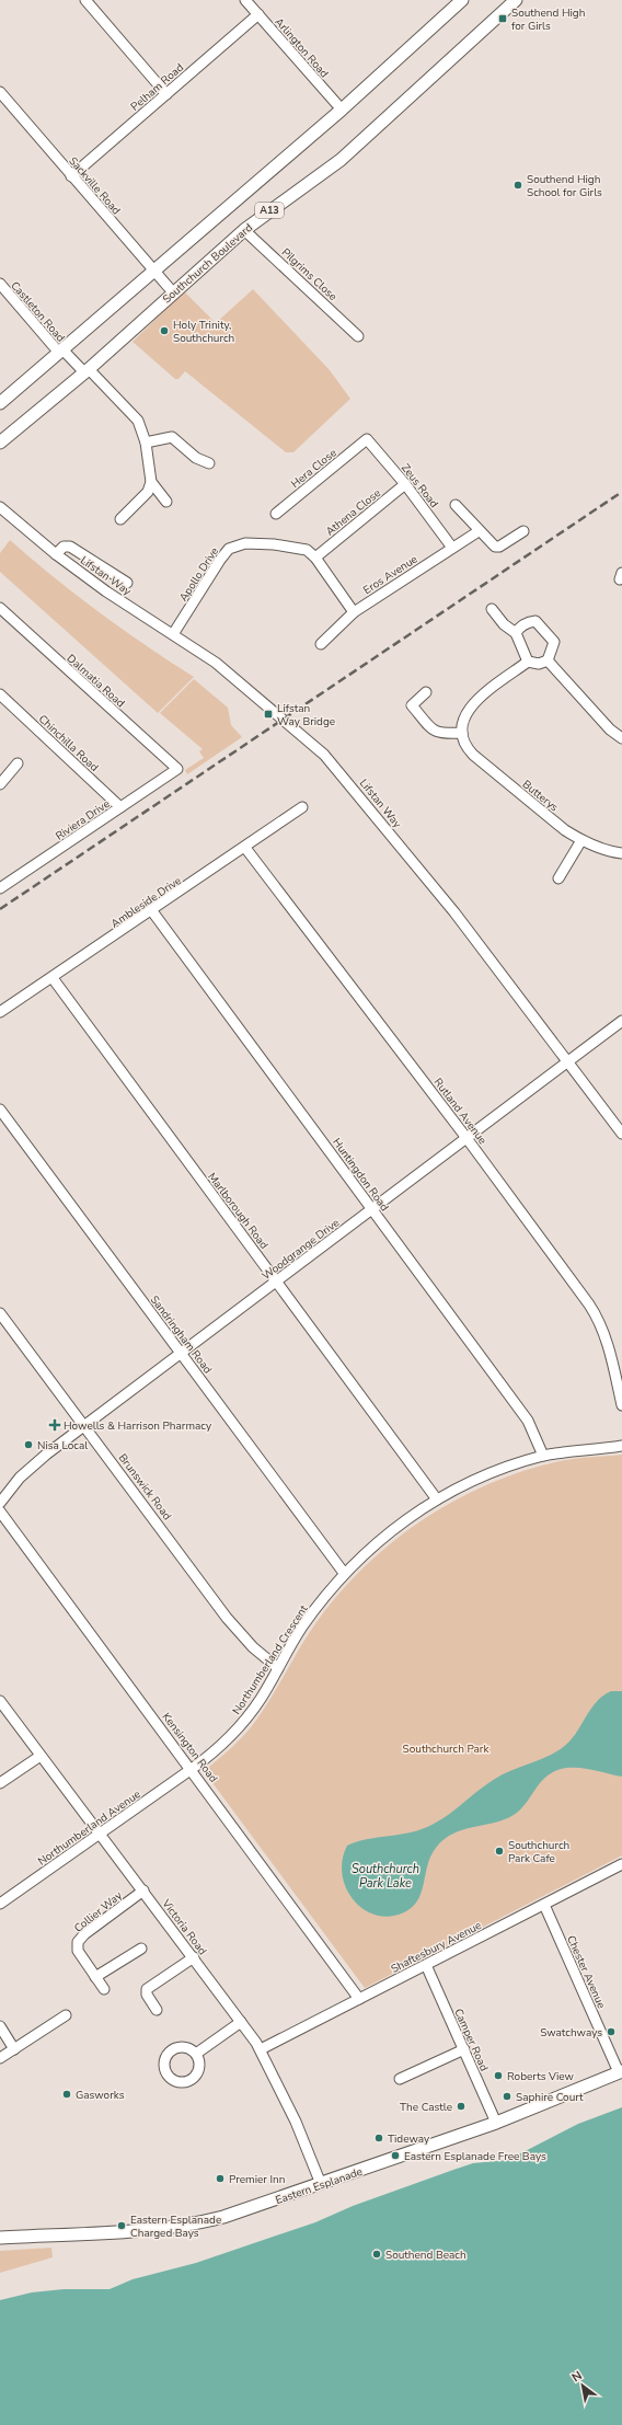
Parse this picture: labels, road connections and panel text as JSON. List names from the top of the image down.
{
  "streets": {
    "main road": ["A13", "Southchurch Boulevard", "Eastern Esplanade"],
    "street": [
      "Arlington Road",
      "Pelham Road",
      "Sackville Road",
      "Pilgrims Close",
      "Castleton Road",
      "Hera Close",
      "Zeus Road",
      "Athena Close",
      "Apollo Drive",
      "Eros Avenue",
      "Lifstan Way",
      "Dalmatia Road",
      "Chinchilla Road",
      "Butterys",
      "Riviera Drive",
      "Ambleside Drive",
      "Rutland Avenue",
      "Huntingdon Road",
      "Marlborough Road",
      "Woodgrange Drive",
      "Sandringham Road",
      "Brunswick Road",
      "Northumberland Crescent",
      "Kensington Road",
      "Northumberland Avenue",
      "Collier Way",
      "Victoria Road",
      "Shaftesbury Avenue",
      "Chester Avenue",
      "Camper Road"
    ]
  },
  "crossings": [
    ["Arlington Road", "Pelham Road"],
    ["Arlington Road", "A13"],
    ["Pelham Road", "Sackville Road"],
    ["Sackville Road", "A13"],
    ["Sackville Road", "Southchurch Boulevard"],
    ["A13", "Castleton Road"],
    ["Southchurch Boulevard", "Pilgrims Close"],
    ["Southchurch Boulevard", "Castleton Road"],
    ["Hera Close", "Zeus Road"],
    ["Zeus Road", "Athena Close"],
    ["Zeus Road", "Eros Avenue"],
    ["Athena Close", "Apollo Drive"],
    ["Apollo Drive", "Eros Avenue"],
    ["Apollo Drive", "Lifstan Way"],
    ["Lifstan Way", "Woodgrange Drive"],
    ["Dalmatia Road", "Riviera Drive"],
    ["Chinchilla Road", "Riviera Drive"],
    ["Ambleside Drive", "Rutland Avenue"],
    ["Ambleside Drive", "Huntingdon Road"],
    ["Ambleside Drive", "Marlborough Road"],
    ["Rutland Avenue", "Woodgrange Drive"],
    ["Huntingdon Road", "Woodgrange Drive"],
    ["Huntingdon Road", "Northumberland Crescent"],
    ["Marlborough Road", "Woodgrange Drive"],
    ["Marlborough Road", "Northumberland Crescent"],
    ["Woodgrange Drive", "Sandringham Road"],
    ["Woodgrange Drive", "Brunswick Road"],
    ["Sandringham Road", "Northumberland Crescent"],
    ["Brunswick Road", "Northumberland Crescent"],
    ["Northumberland Crescent", "Kensington Road"],
    ["Northumberland Crescent", "Northumberland Avenue"],
    ["Kensington Road", "Northumberland Avenue"],
    ["Kensington Road", "Shaftesbury Avenue"],
    ["Northumberland Avenue", "Victoria Road"],
    ["Collier Way", "Victoria Road"],
    ["Victoria Road", "Shaftesbury Avenue"],
    ["Victoria Road", "Eastern Esplanade"],
    ["Shaftesbury Avenue", "Chester Avenue"],
    ["Shaftesbury Avenue", "Camper Road"],
    ["Chester Avenue", "Eastern Esplanade"],
    ["Camper Road", "Eastern Esplanade"]
  ],
  "water": ["Southchurch Park Lake"],
  "parks": ["Southchurch Park"],
  "places": {
    "transit": ["Southend High for Girls", "Lifstan Way Bridge"],
    "other": [
      "Southend High School for Girls",
      "Holy Trinity, Southchurch",
      "Nisa Local",
      "Southchurch Park Cafe",
      "Swatchways",
      "Roberts View",
      "Gasworks",
      "Saphire Court",
      "The Castle",
      "Tideway",
      "Eastern Esplanade Free Bays",
      "Premier Inn",
      "Eastern Esplanade Charged Bays",
      "Southend Beach"
    ],
    "health": ["Howells & Harrison Pharmacy"]
  },
  "north": "top left"
}
